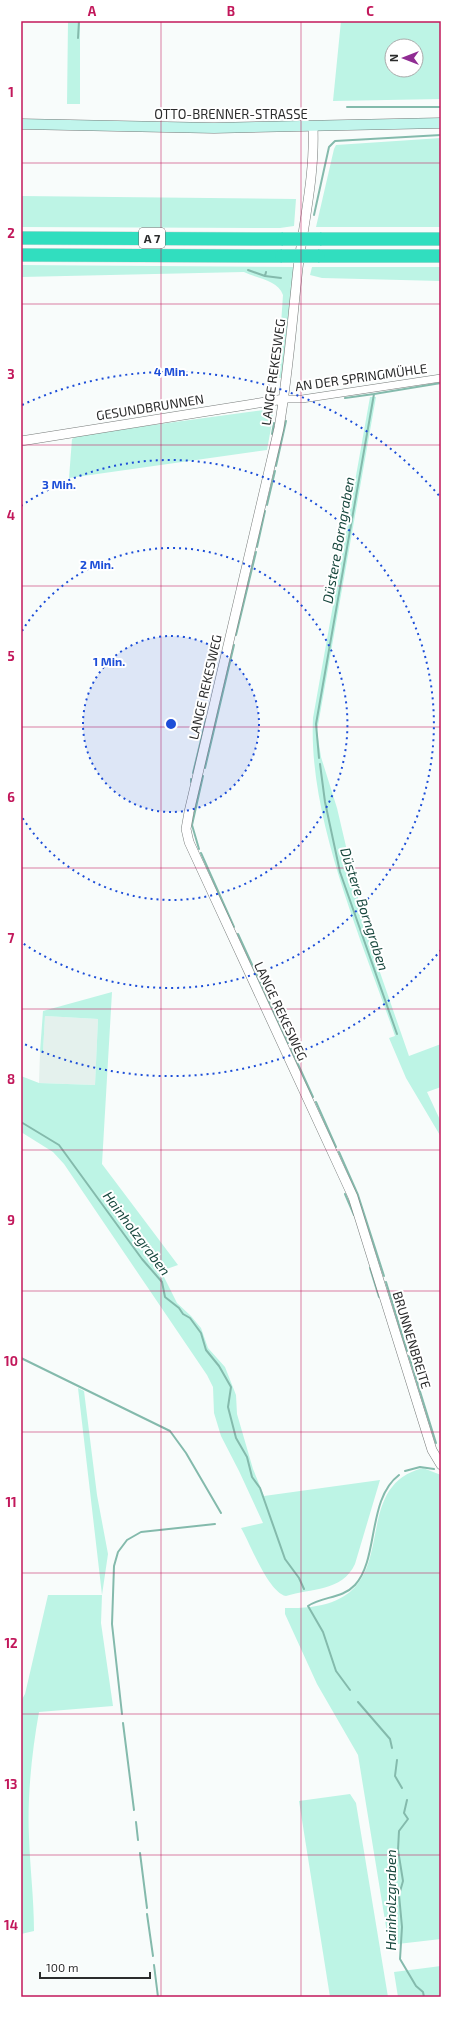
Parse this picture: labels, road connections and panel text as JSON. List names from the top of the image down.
{
  "streets": {
    "highway": ["A 7"],
    "main road": ["OTTO-BRENNER-STRASSE"],
    "street": [
      "LANGE REKESWEG",
      "AN DER SPRINGMÜHLE",
      "GESUNDBRUNNEN",
      "BRUNNENBREITE"
    ]
  },
  "crossings": [
    ["OTTO-BRENNER-STRASSE", "LANGE REKESWEG"],
    ["LANGE REKESWEG", "AN DER SPRINGMÜHLE"],
    ["LANGE REKESWEG", "GESUNDBRUNNEN"],
    ["LANGE REKESWEG", "BRUNNENBREITE"],
    ["AN DER SPRINGMÜHLE", "GESUNDBRUNNEN"]
  ],
  "water": ["Düstere Borngraben", "Hainholzgraben"],
  "scale_bar": "100 m",
  "north": "left",
  "grid": {
    "columns": ["A", "B", "C"],
    "rows": [
      "1",
      "2",
      "3",
      "4",
      "5",
      "6",
      "7",
      "8",
      "9",
      "10",
      "11",
      "12",
      "13",
      "14"
    ]
  },
  "rings": [
    "4 Min.",
    "3 Min.",
    "2 Min.",
    "1 Min."
  ]
}
